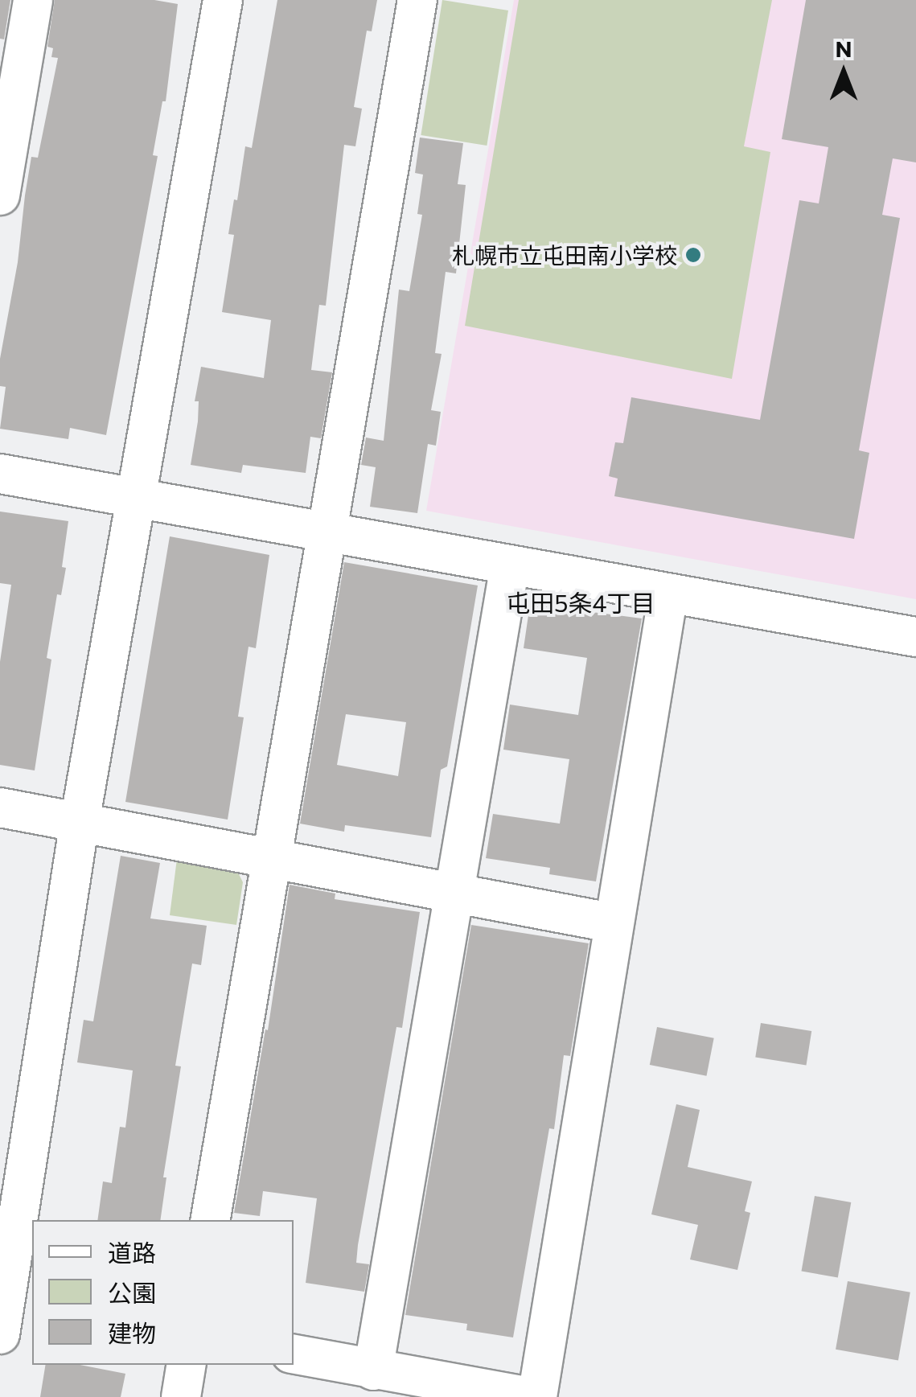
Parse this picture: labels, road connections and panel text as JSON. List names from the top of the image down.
{
  "districts": ["屯田5条4丁目"],
  "places": ["札幌市立屯田南小学校"],
  "legend": ["道路", "公園", "建物"],
  "north": "top"
}
